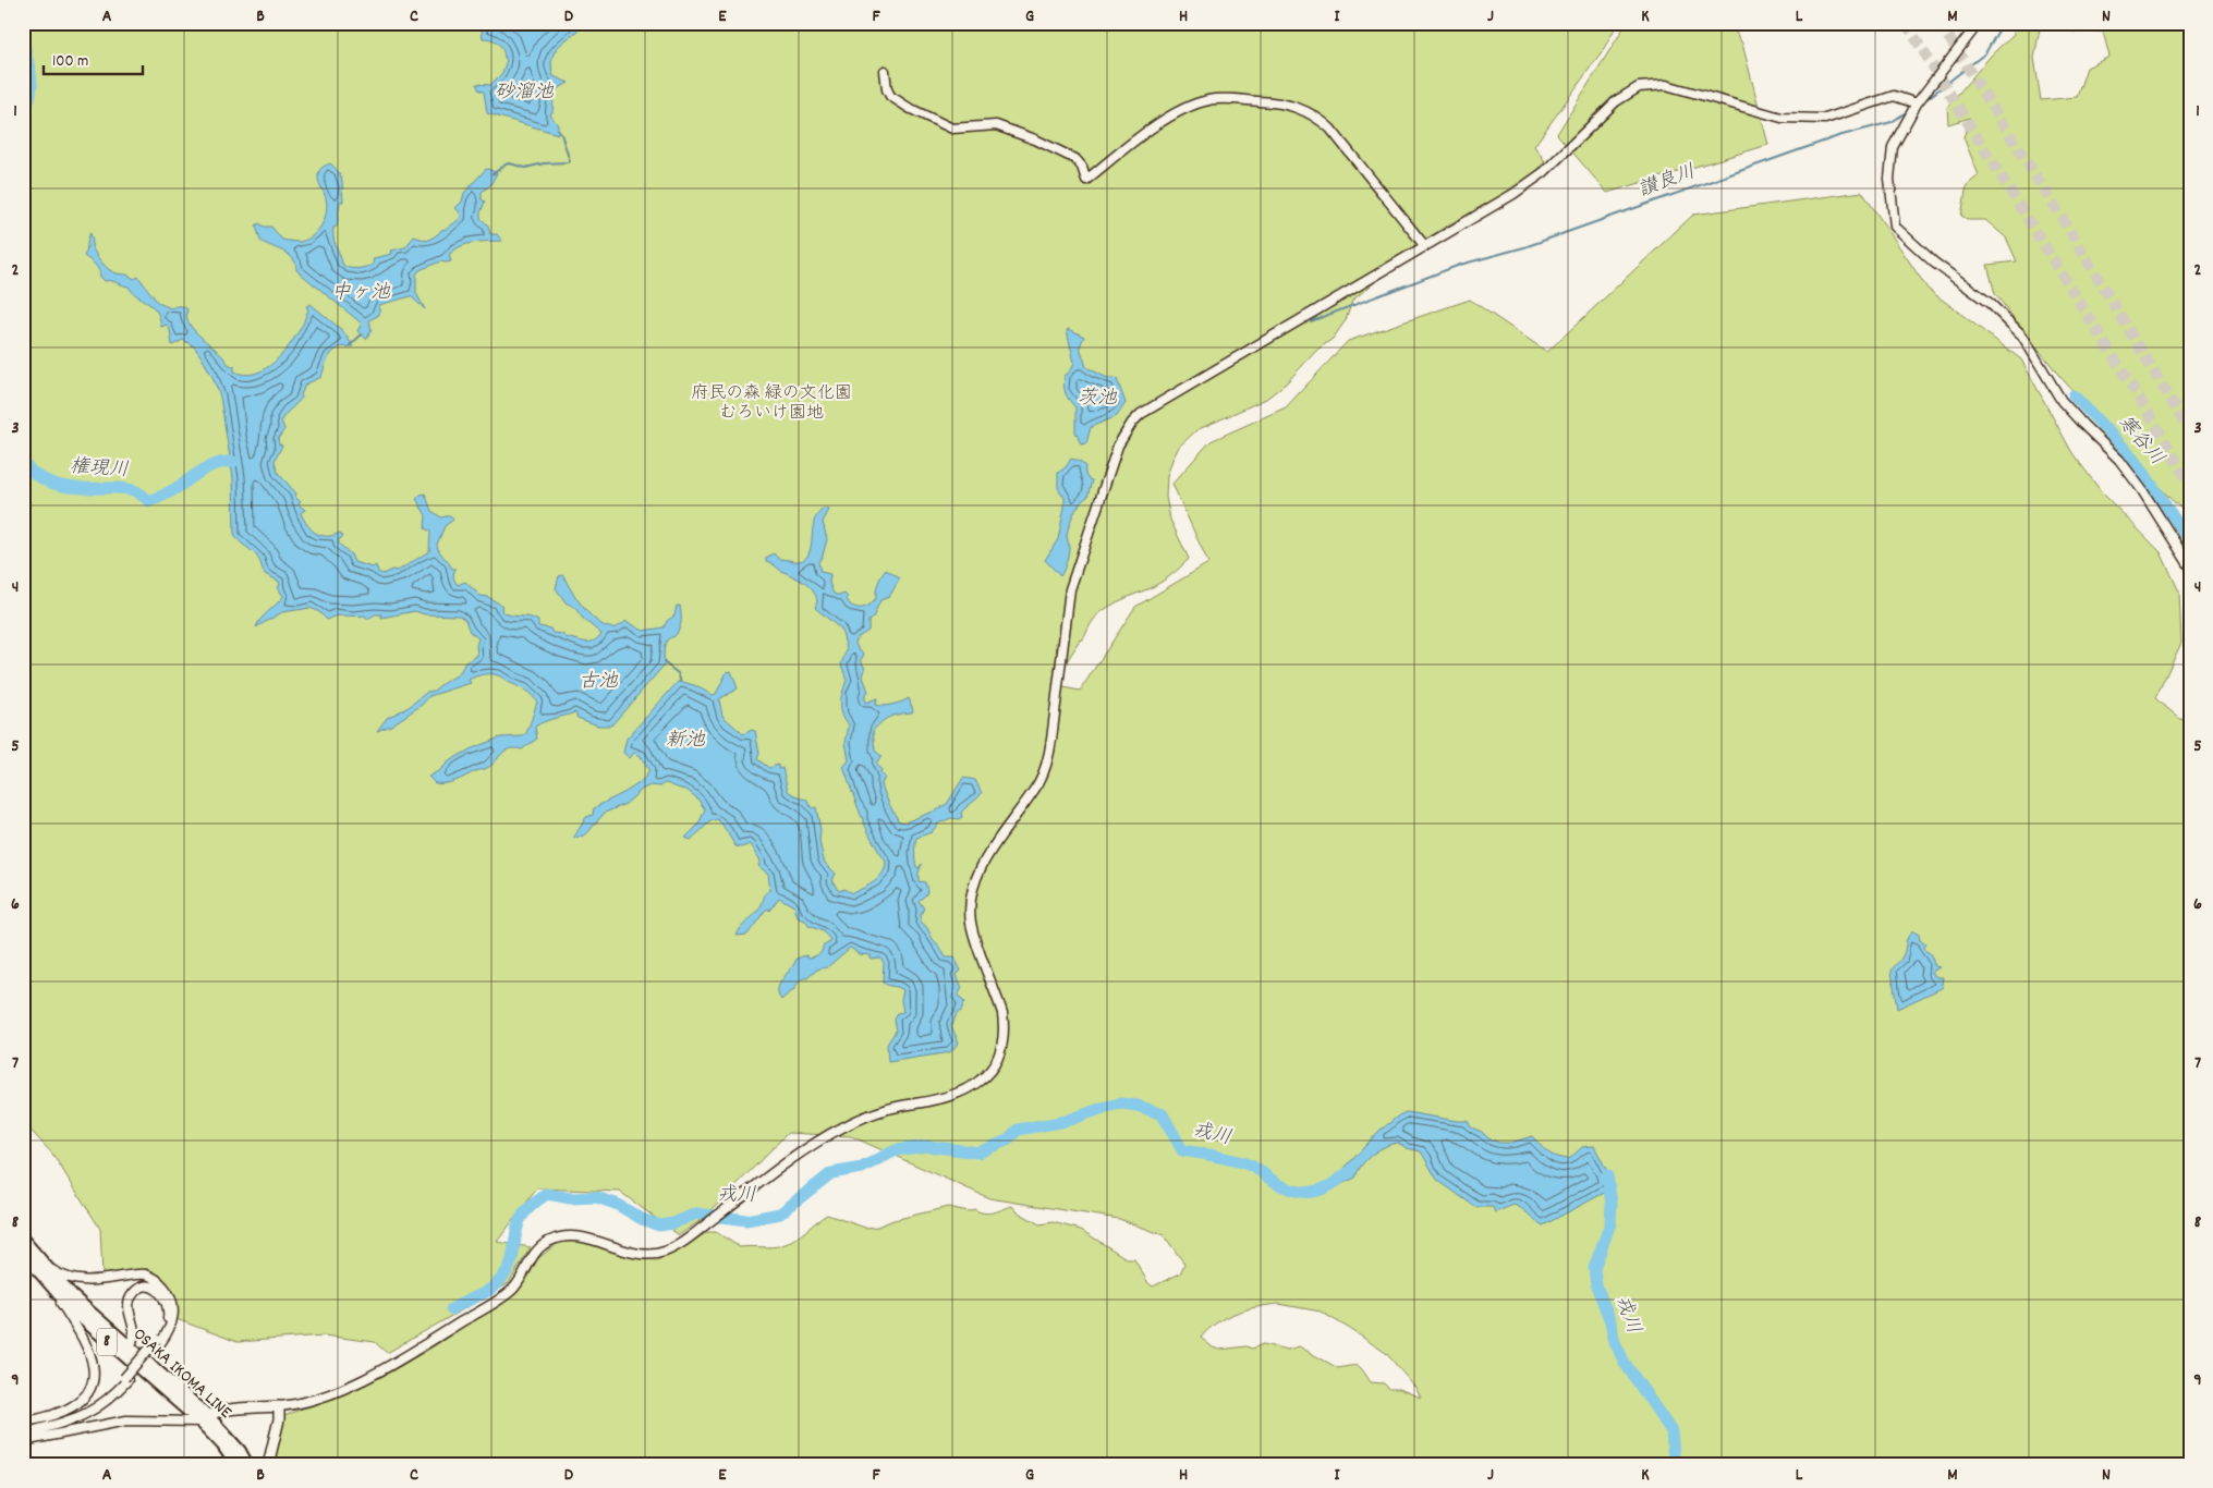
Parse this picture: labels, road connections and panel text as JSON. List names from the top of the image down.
{
  "streets": {
    "main road": ["8", "OSAKA IKOMA LINE"]
  },
  "water": [
    "砂溜池",
    "讃良川",
    "中ヶ池",
    "茨池",
    "寒谷川",
    "権現川",
    "古池",
    "新池",
    "戎川"
  ],
  "parks": ["府民の森 緑の文化園 むろいけ園地"],
  "scale_bar": "100 m",
  "grid": {
    "columns": [
      "A",
      "B",
      "C",
      "D",
      "E",
      "F",
      "G",
      "H",
      "I",
      "J",
      "K",
      "L",
      "M",
      "N"
    ],
    "rows": [
      "1",
      "2",
      "3",
      "4",
      "5",
      "6",
      "7",
      "8",
      "9"
    ]
  }
}
